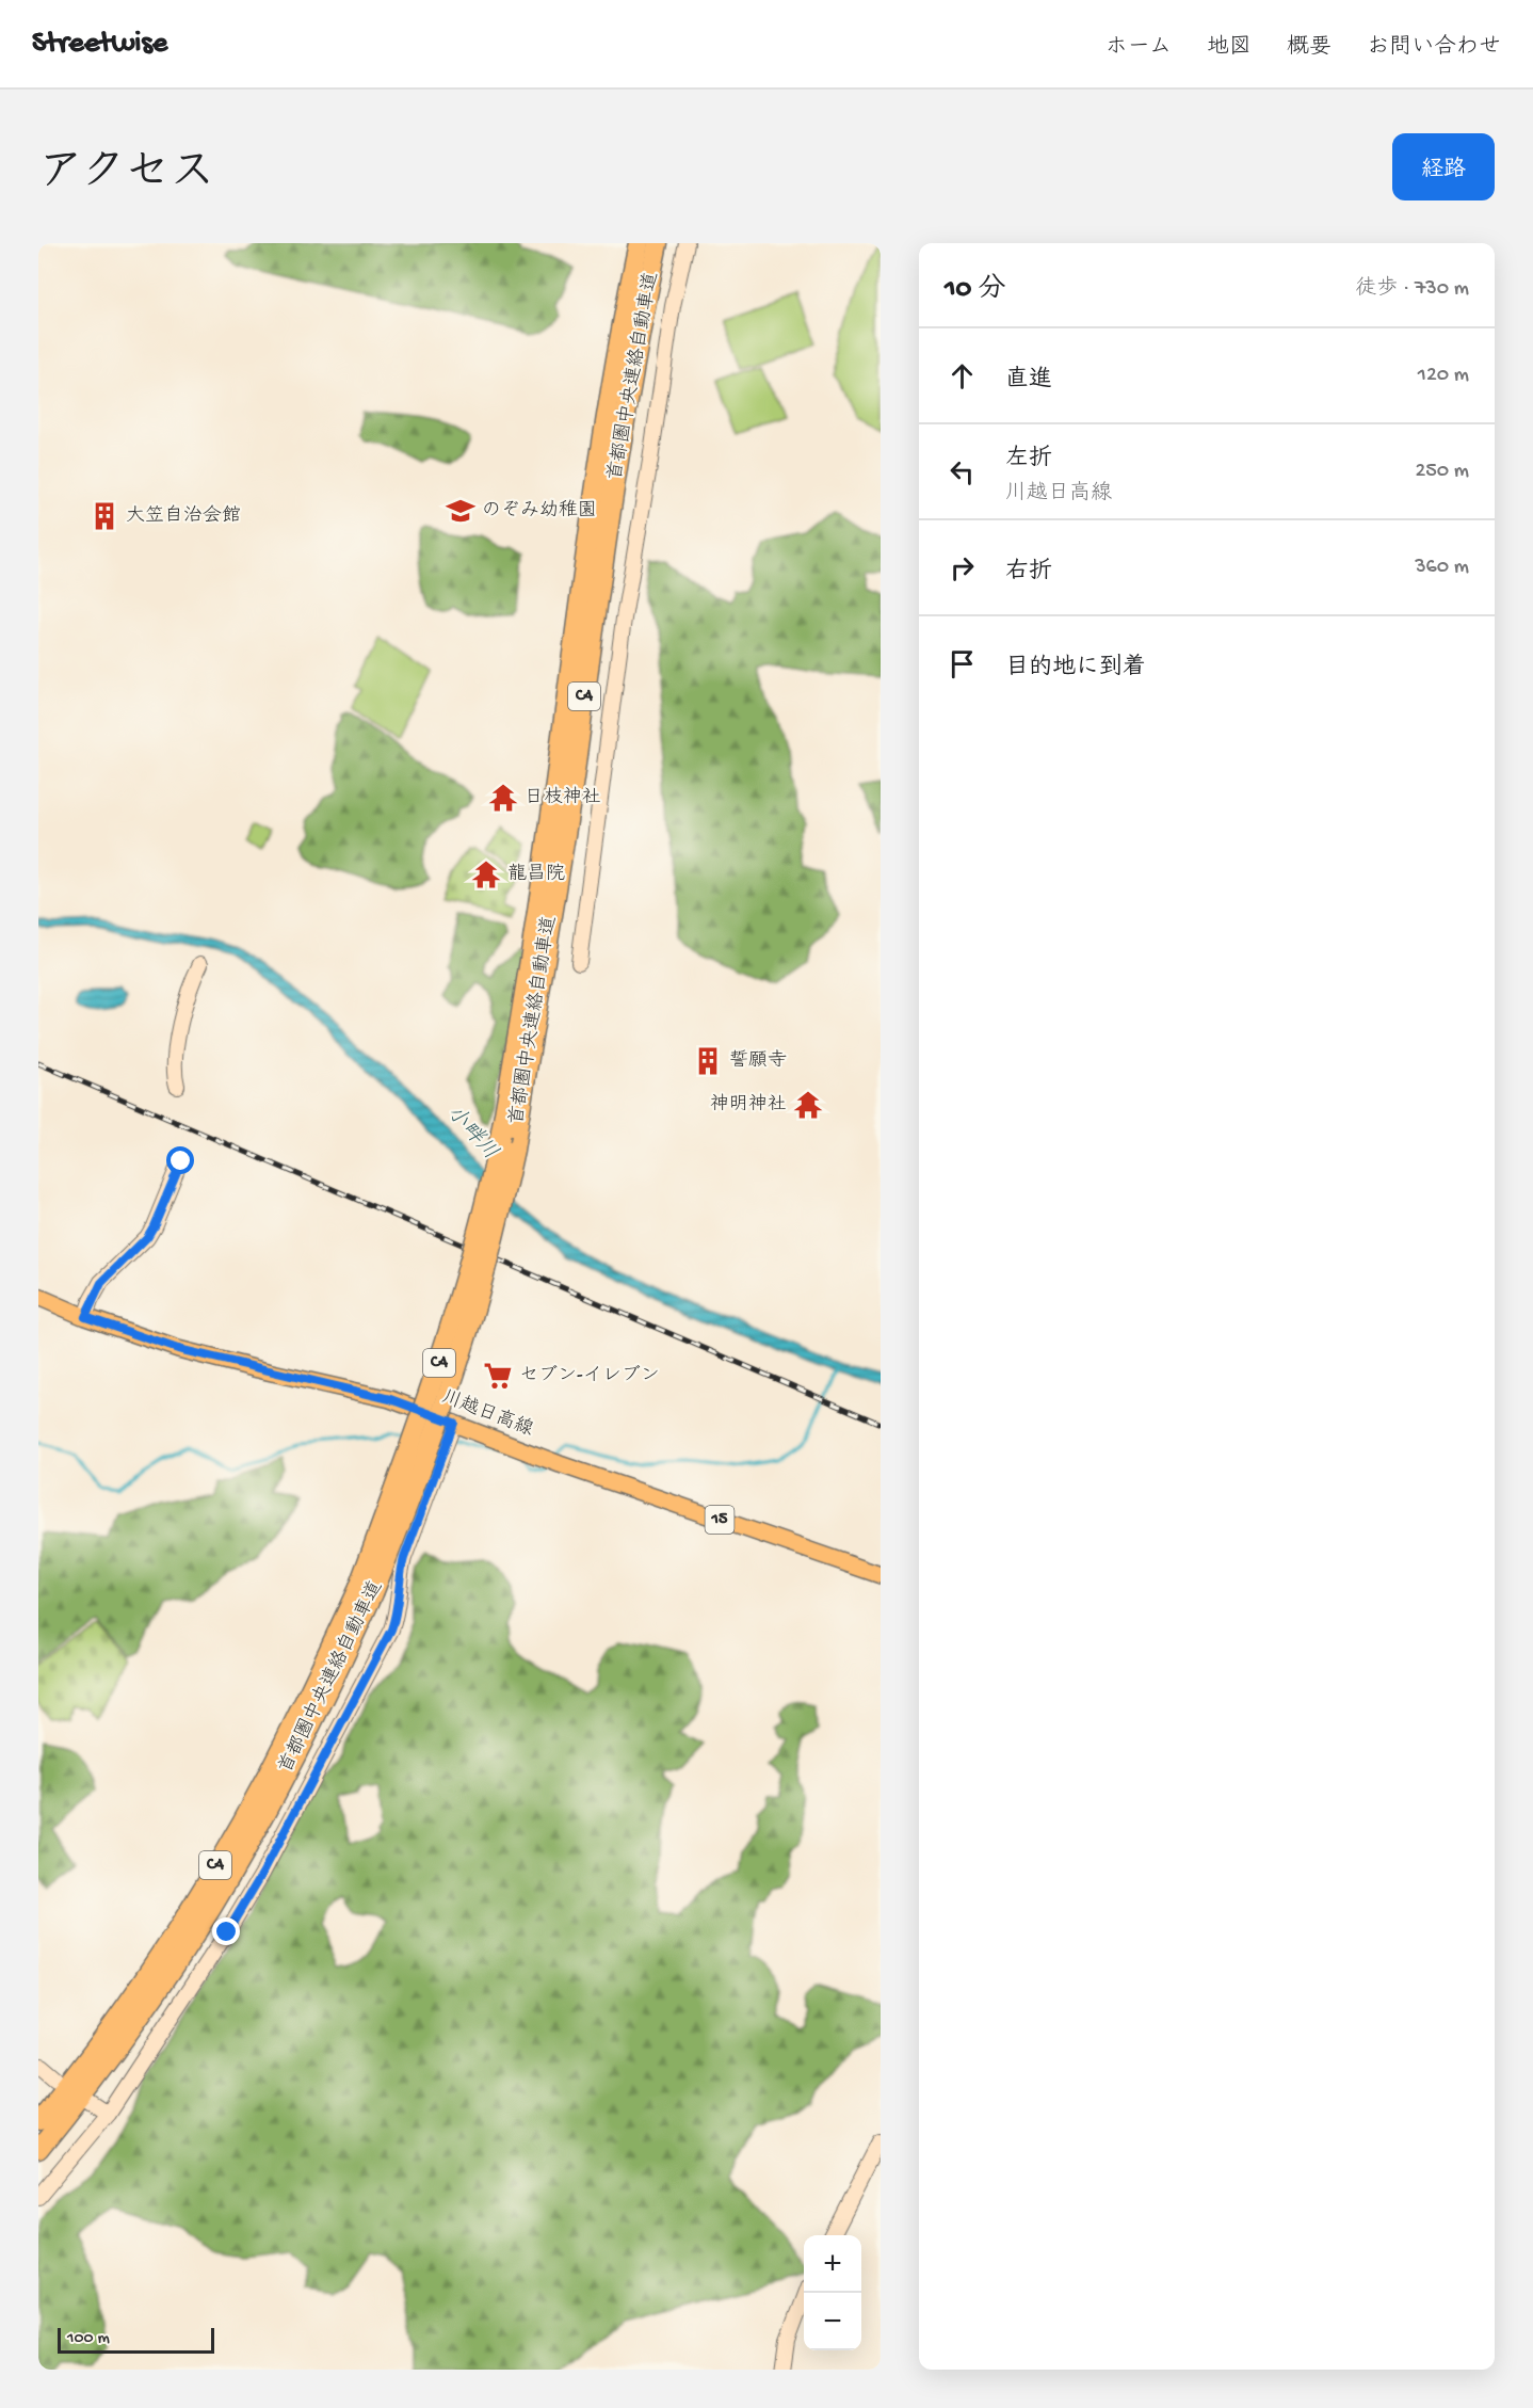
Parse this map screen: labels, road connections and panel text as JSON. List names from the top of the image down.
{
  "streets": {
    "highway": ["首都圏中央連絡自動車道", "C4"],
    "main road": ["川越日高線", "15"]
  },
  "water": ["小畔川"],
  "places": {
    "school or university": ["のぞみ幼稚園"],
    "building": ["大笠自治会館", "誓願寺"],
    "temple": ["日枝神社", "龍昌院", "神明神社"],
    "supermarket": ["セブン-イレブン"]
  },
  "scale_bar": "100 m",
  "page": {
    "header": "Streetwise",
    "nav": [
      "ホーム",
      "地図",
      "概要",
      "お問い合わせ"
    ],
    "title": "アクセス",
    "buttons": "経路",
    "heading": ["10 分", "徒歩 · 730 m"],
    "list": [
      ["直進", "120 m"],
      ["左折", "川越日高線", "250 m"],
      ["右折", "360 m"],
      "目的地に到着"
    ],
    "map_buttons": ["+", "−"],
    "scale": "100 m"
  }
}
